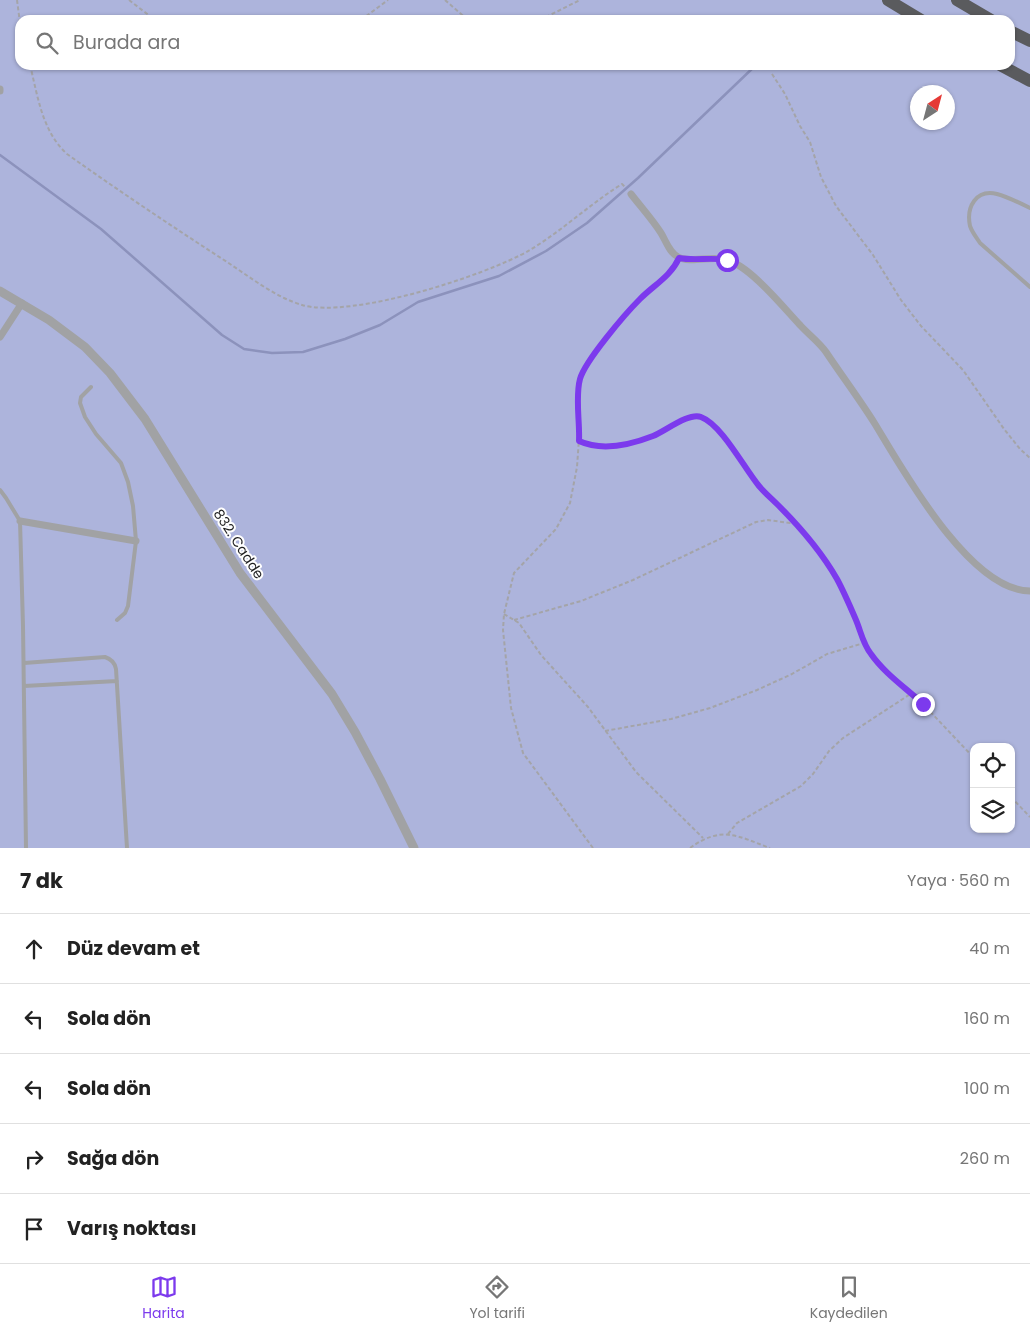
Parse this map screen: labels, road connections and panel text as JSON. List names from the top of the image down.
{
  "streets": {
    "street": ["832. Cadde"]
  },
  "north": "top right",
  "page": {
    "search": "Burada ara",
    "heading": ["7 dk", "Yaya · 560 m"],
    "list": [
      ["Düz devam et", "40 m"],
      ["Sola dön", "160 m"],
      ["Sola dön", "100 m"],
      ["Sağa dön", "260 m"],
      "Varış noktası"
    ],
    "nav": ["Harita", "Yol tarifi", "Kaydedilen"]
  }
}
